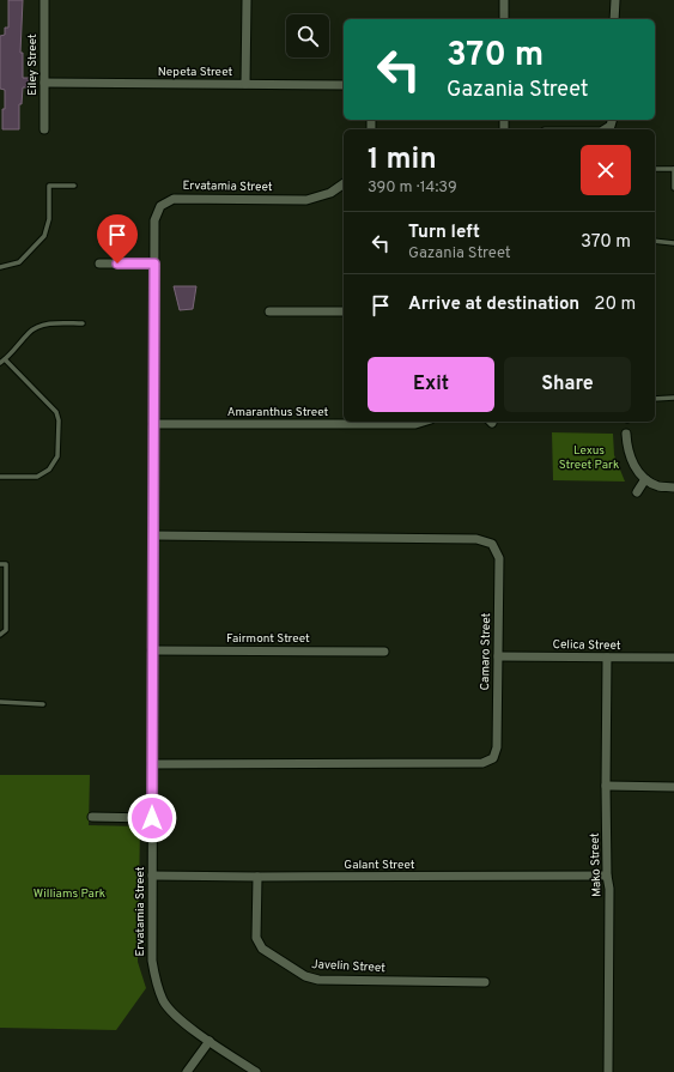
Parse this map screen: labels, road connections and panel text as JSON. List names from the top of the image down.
{
  "streets": {
    "street": [
      "Eiley Street",
      "Nepeta Street",
      "Ervatamia Street",
      "Amaranthus Street",
      "Fairmont Street",
      "Celica Street",
      "Camaro Street",
      "Galant Street",
      "Mako Street",
      "Javelin Street"
    ]
  },
  "crossings": [
    ["Eiley Street", "Nepeta Street"],
    ["Ervatamia Street", "Amaranthus Street"],
    ["Ervatamia Street", "Fairmont Street"],
    ["Ervatamia Street", "Camaro Street"],
    ["Ervatamia Street", "Galant Street"],
    ["Celica Street", "Camaro Street"],
    ["Celica Street", "Mako Street"],
    ["Galant Street", "Mako Street"],
    ["Galant Street", "Javelin Street"]
  ],
  "parks": ["Lexus Street Park", "Williams Park"],
  "page": {
    "turn": ["370 m", "Gazania Street"],
    "heading": ["1 min", "390 m · 14:39"],
    "list": [
      {
        "name": "Turn left",
        "note": "Gazania Street",
        "value": "370 m"
      },
      {
        "name": "Arrive at destination",
        "value": "20 m"
      }
    ],
    "buttons": ["Exit", "Share"]
  }
}
